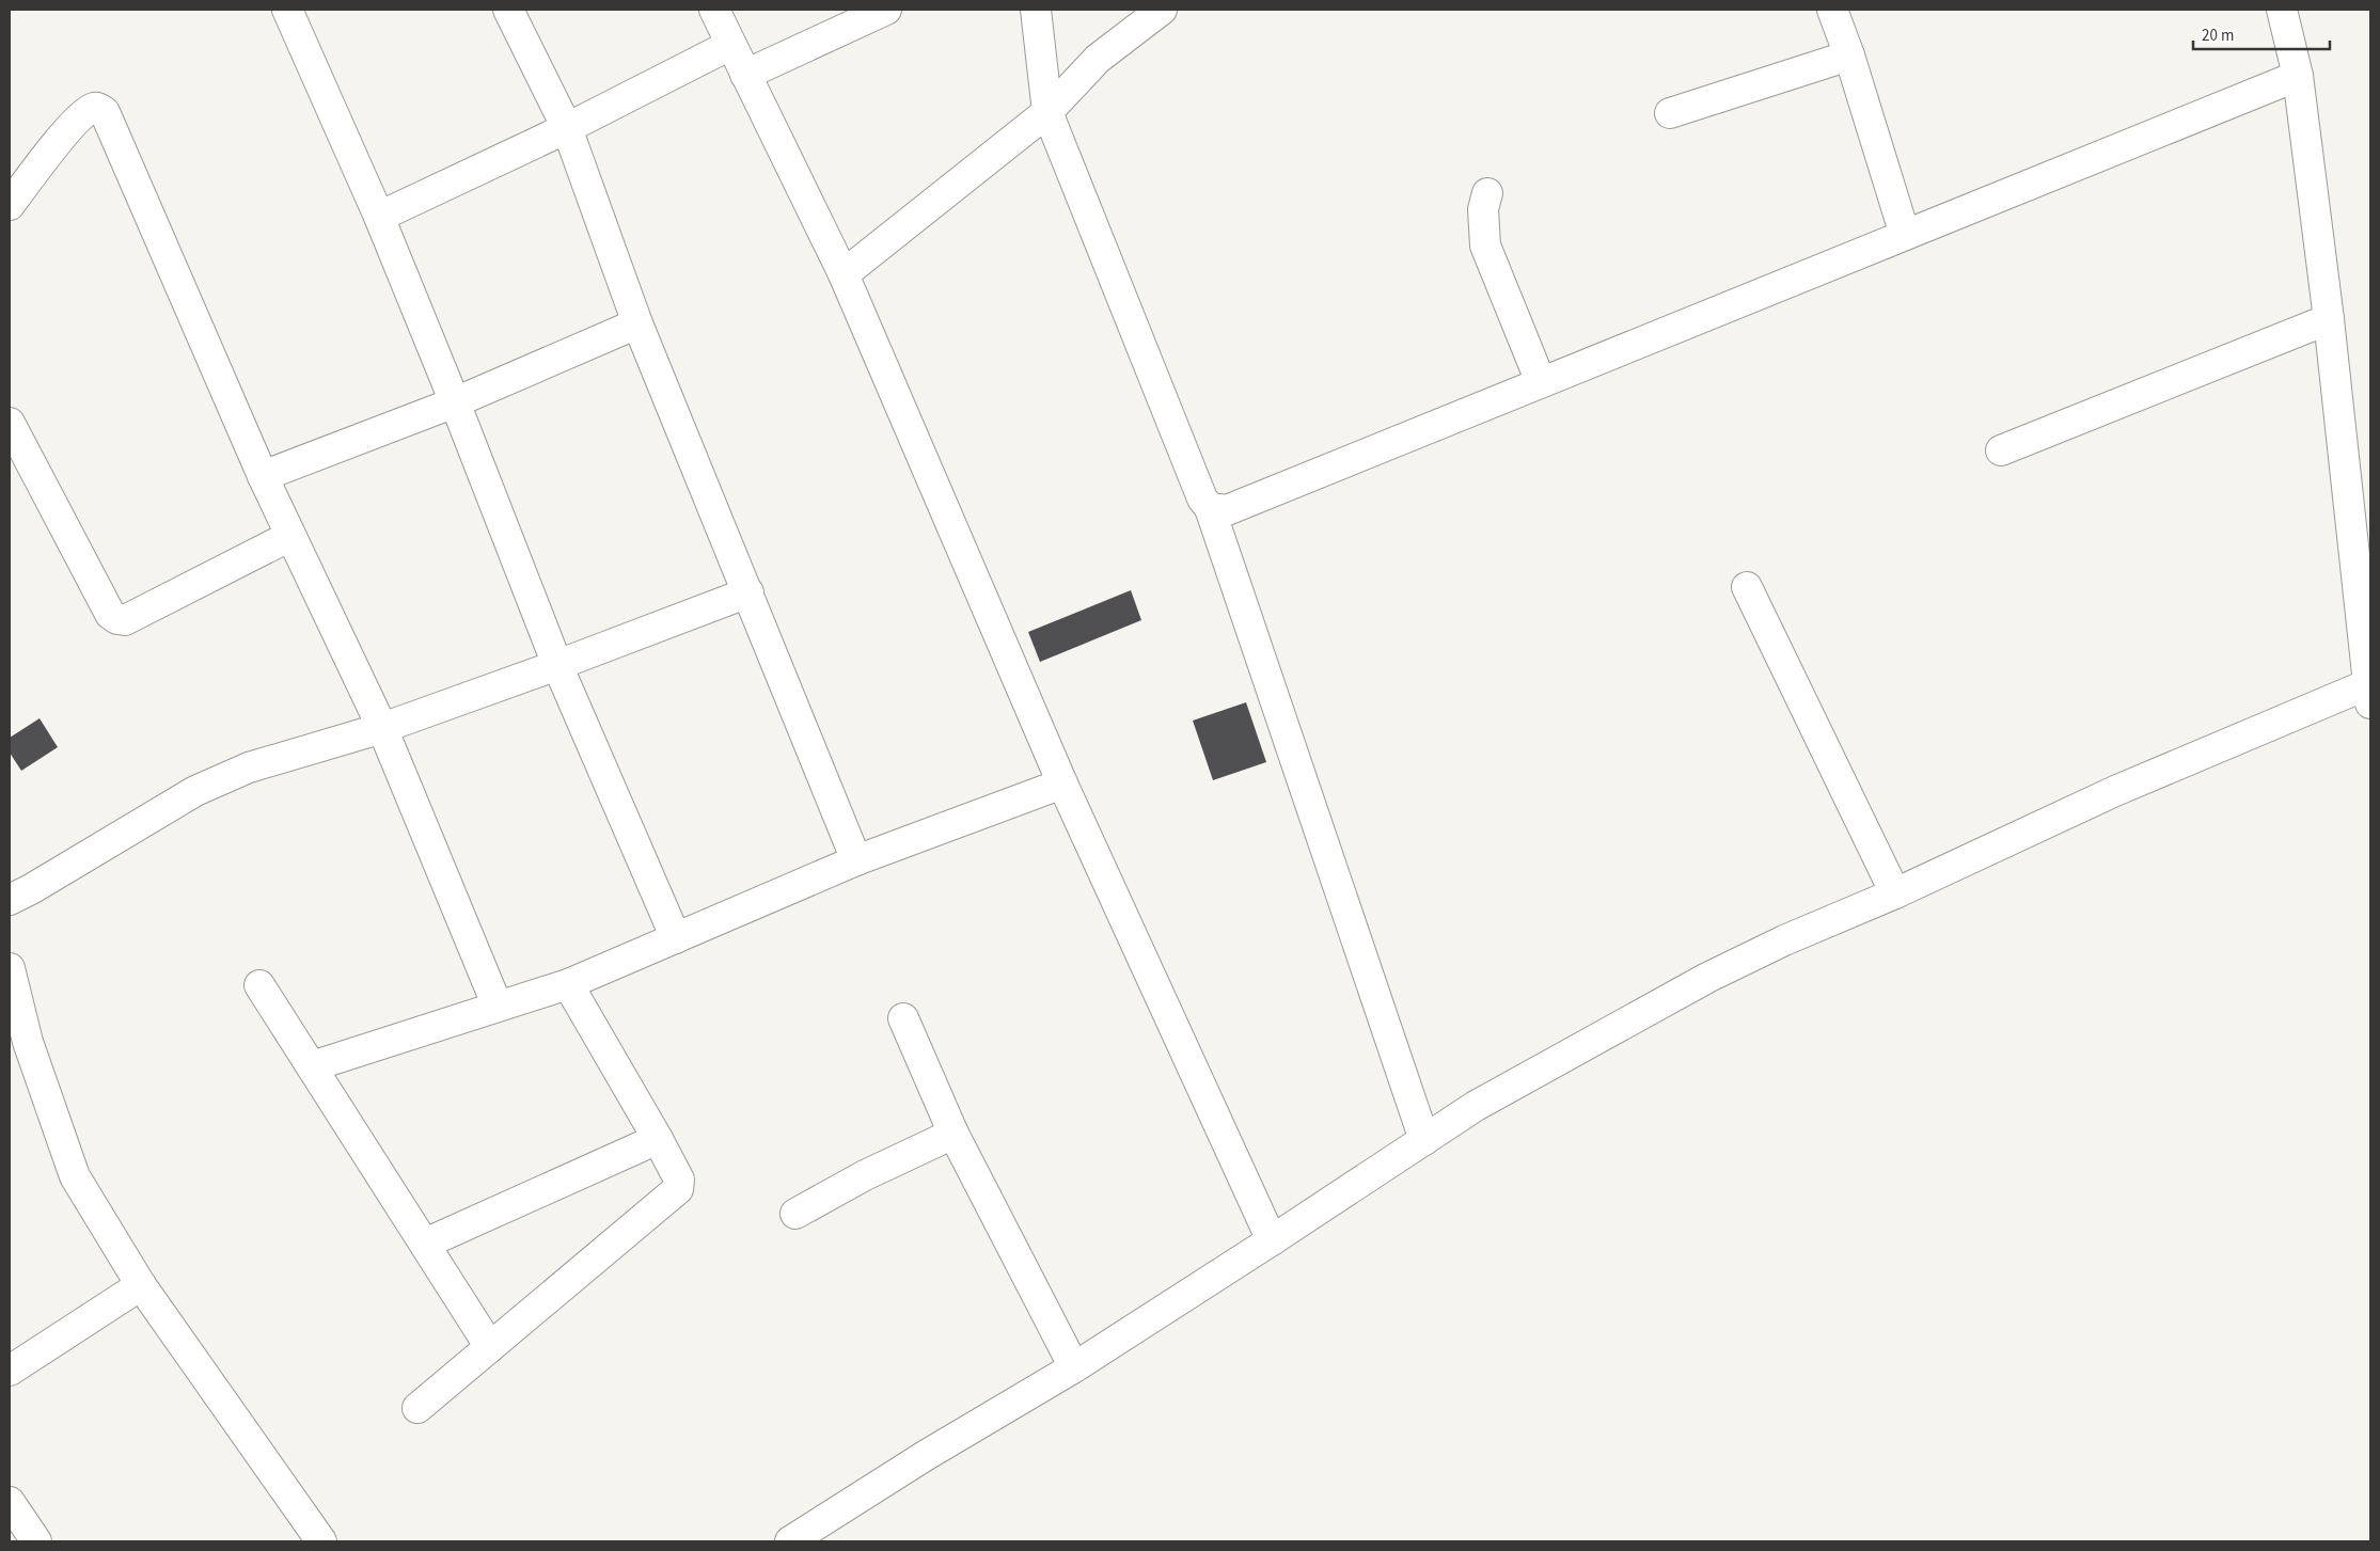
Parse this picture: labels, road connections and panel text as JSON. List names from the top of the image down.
{
  "scale_bar": "20 m"
}
